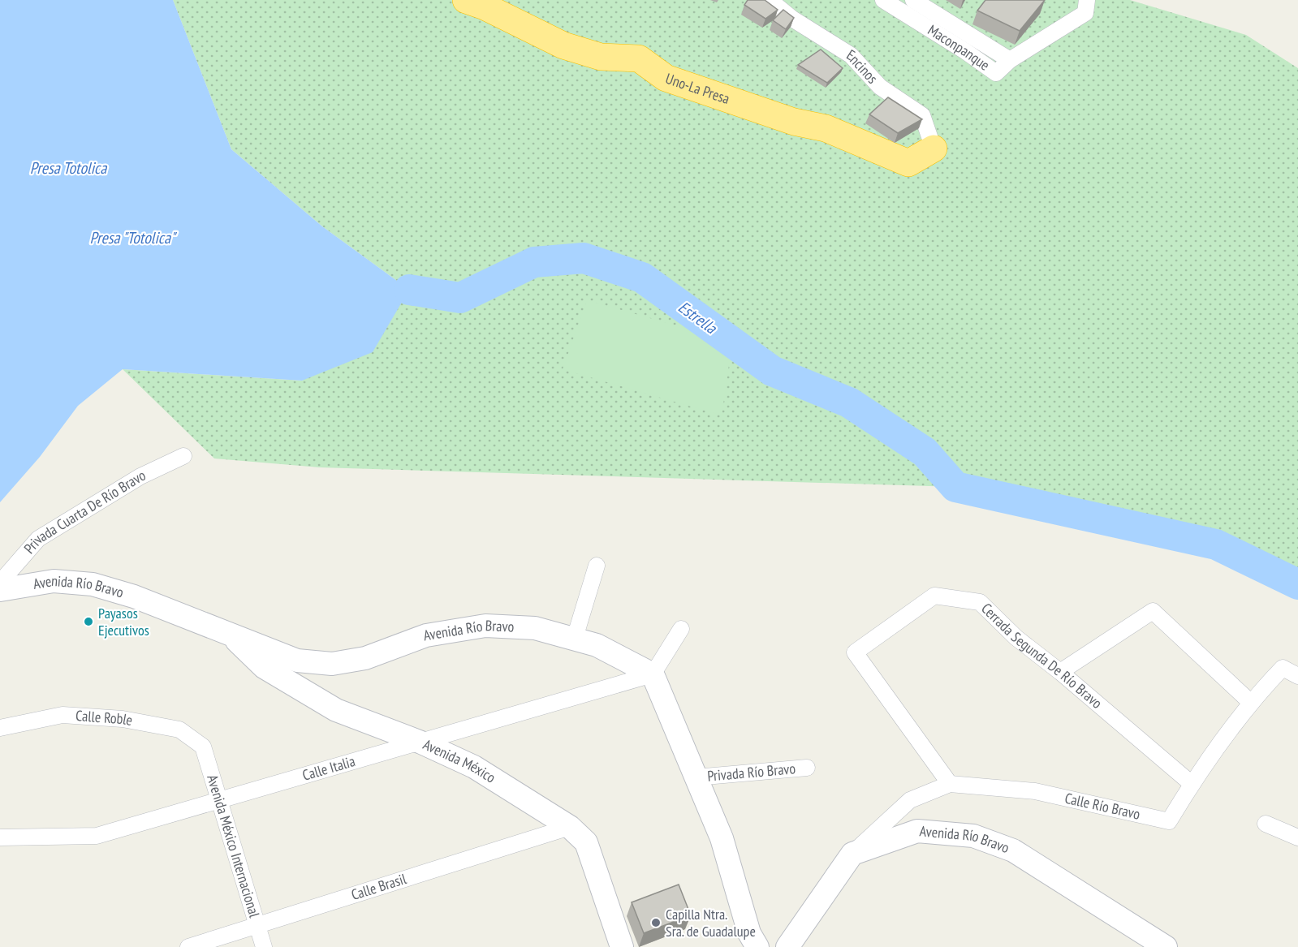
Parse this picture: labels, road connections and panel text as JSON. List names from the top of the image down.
{
  "streets": {
    "highway": ["Uno-La Presa"],
    "street": [
      "Maconpanque",
      "Encinos",
      "Privada Cuarta De Río Bravo",
      "Avenida Río Bravo",
      "Cerrada Segunda De Río Bravo",
      "Calle Roble",
      "Avenida México",
      "Calle Italia",
      "Privada Río Bravo",
      "Calle Río Bravo",
      "Avenida México Internacional",
      "Calle Brasil"
    ]
  },
  "crossings": [
    ["Encinos", "Uno-La Presa"],
    ["Avenida Río Bravo", "Avenida México"],
    ["Avenida Río Bravo", "Calle Italia"],
    ["Avenida Río Bravo", "Calle Río Bravo"],
    ["Cerrada Segunda De Río Bravo", "Calle Río Bravo"],
    ["Calle Roble", "Avenida México Internacional"],
    ["Avenida México", "Calle Italia"],
    ["Avenida México", "Calle Brasil"],
    ["Calle Italia", "Avenida México Internacional"],
    ["Avenida México Internacional", "Calle Brasil"]
  ],
  "water": ["Presa Totolica", "Presa \"Totolica\"", "Estrella"],
  "places": ["Payasos Ejecutivos", "Capilla Ntra. Sra. de Guadalupe"]
}
